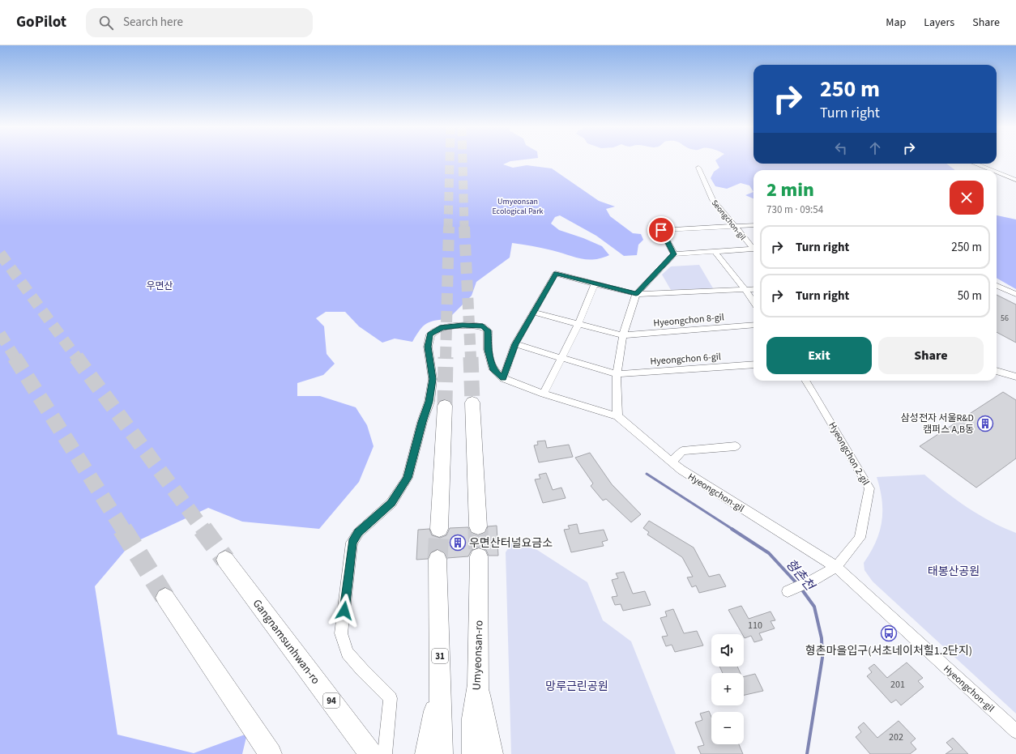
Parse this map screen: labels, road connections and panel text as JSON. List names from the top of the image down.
{
  "streets": {
    "highway": [
      "Gangnamsunhwan-ro",
      "Umyeonsan-ro",
      "31",
      "94"
    ],
    "street": [
      "Seongchon-gil",
      "Hyeongchon 8-gil",
      "Hyeongchon 6-gil",
      "Hyeongchon 2-gil",
      "Hyeongchon-gil"
    ]
  },
  "crossings": [
    ["Hyeongchon 2-gil", "Hyeongchon-gil"]
  ],
  "water": ["형촌천"],
  "parks": [
    "Umyeonsan Ecological Park",
    "우면산",
    "태봉산공원",
    "망루근린공원"
  ],
  "places": {
    "building": ["삼성전자 서울R&D 캠퍼스 A,B동", "우면산터널요금소"],
    "bus stop": ["형촌마을입구(서초네이처힐1.2단지)"]
  },
  "house_numbers": [
    "56",
    "110",
    "201",
    "202"
  ],
  "page": {
    "header": "GoPilot",
    "search": "Search here",
    "nav": ["Map", "Layers", "Share"],
    "turn": ["250 m", "Turn right"],
    "heading": ["2 min", "730 m · 09:54"],
    "list": [
      {
        "name": "Turn right",
        "value": "250 m"
      },
      {
        "name": "Turn right",
        "value": "50 m"
      }
    ],
    "buttons": ["Exit", "Share"],
    "map_buttons": ["+", "−"]
  }
}
